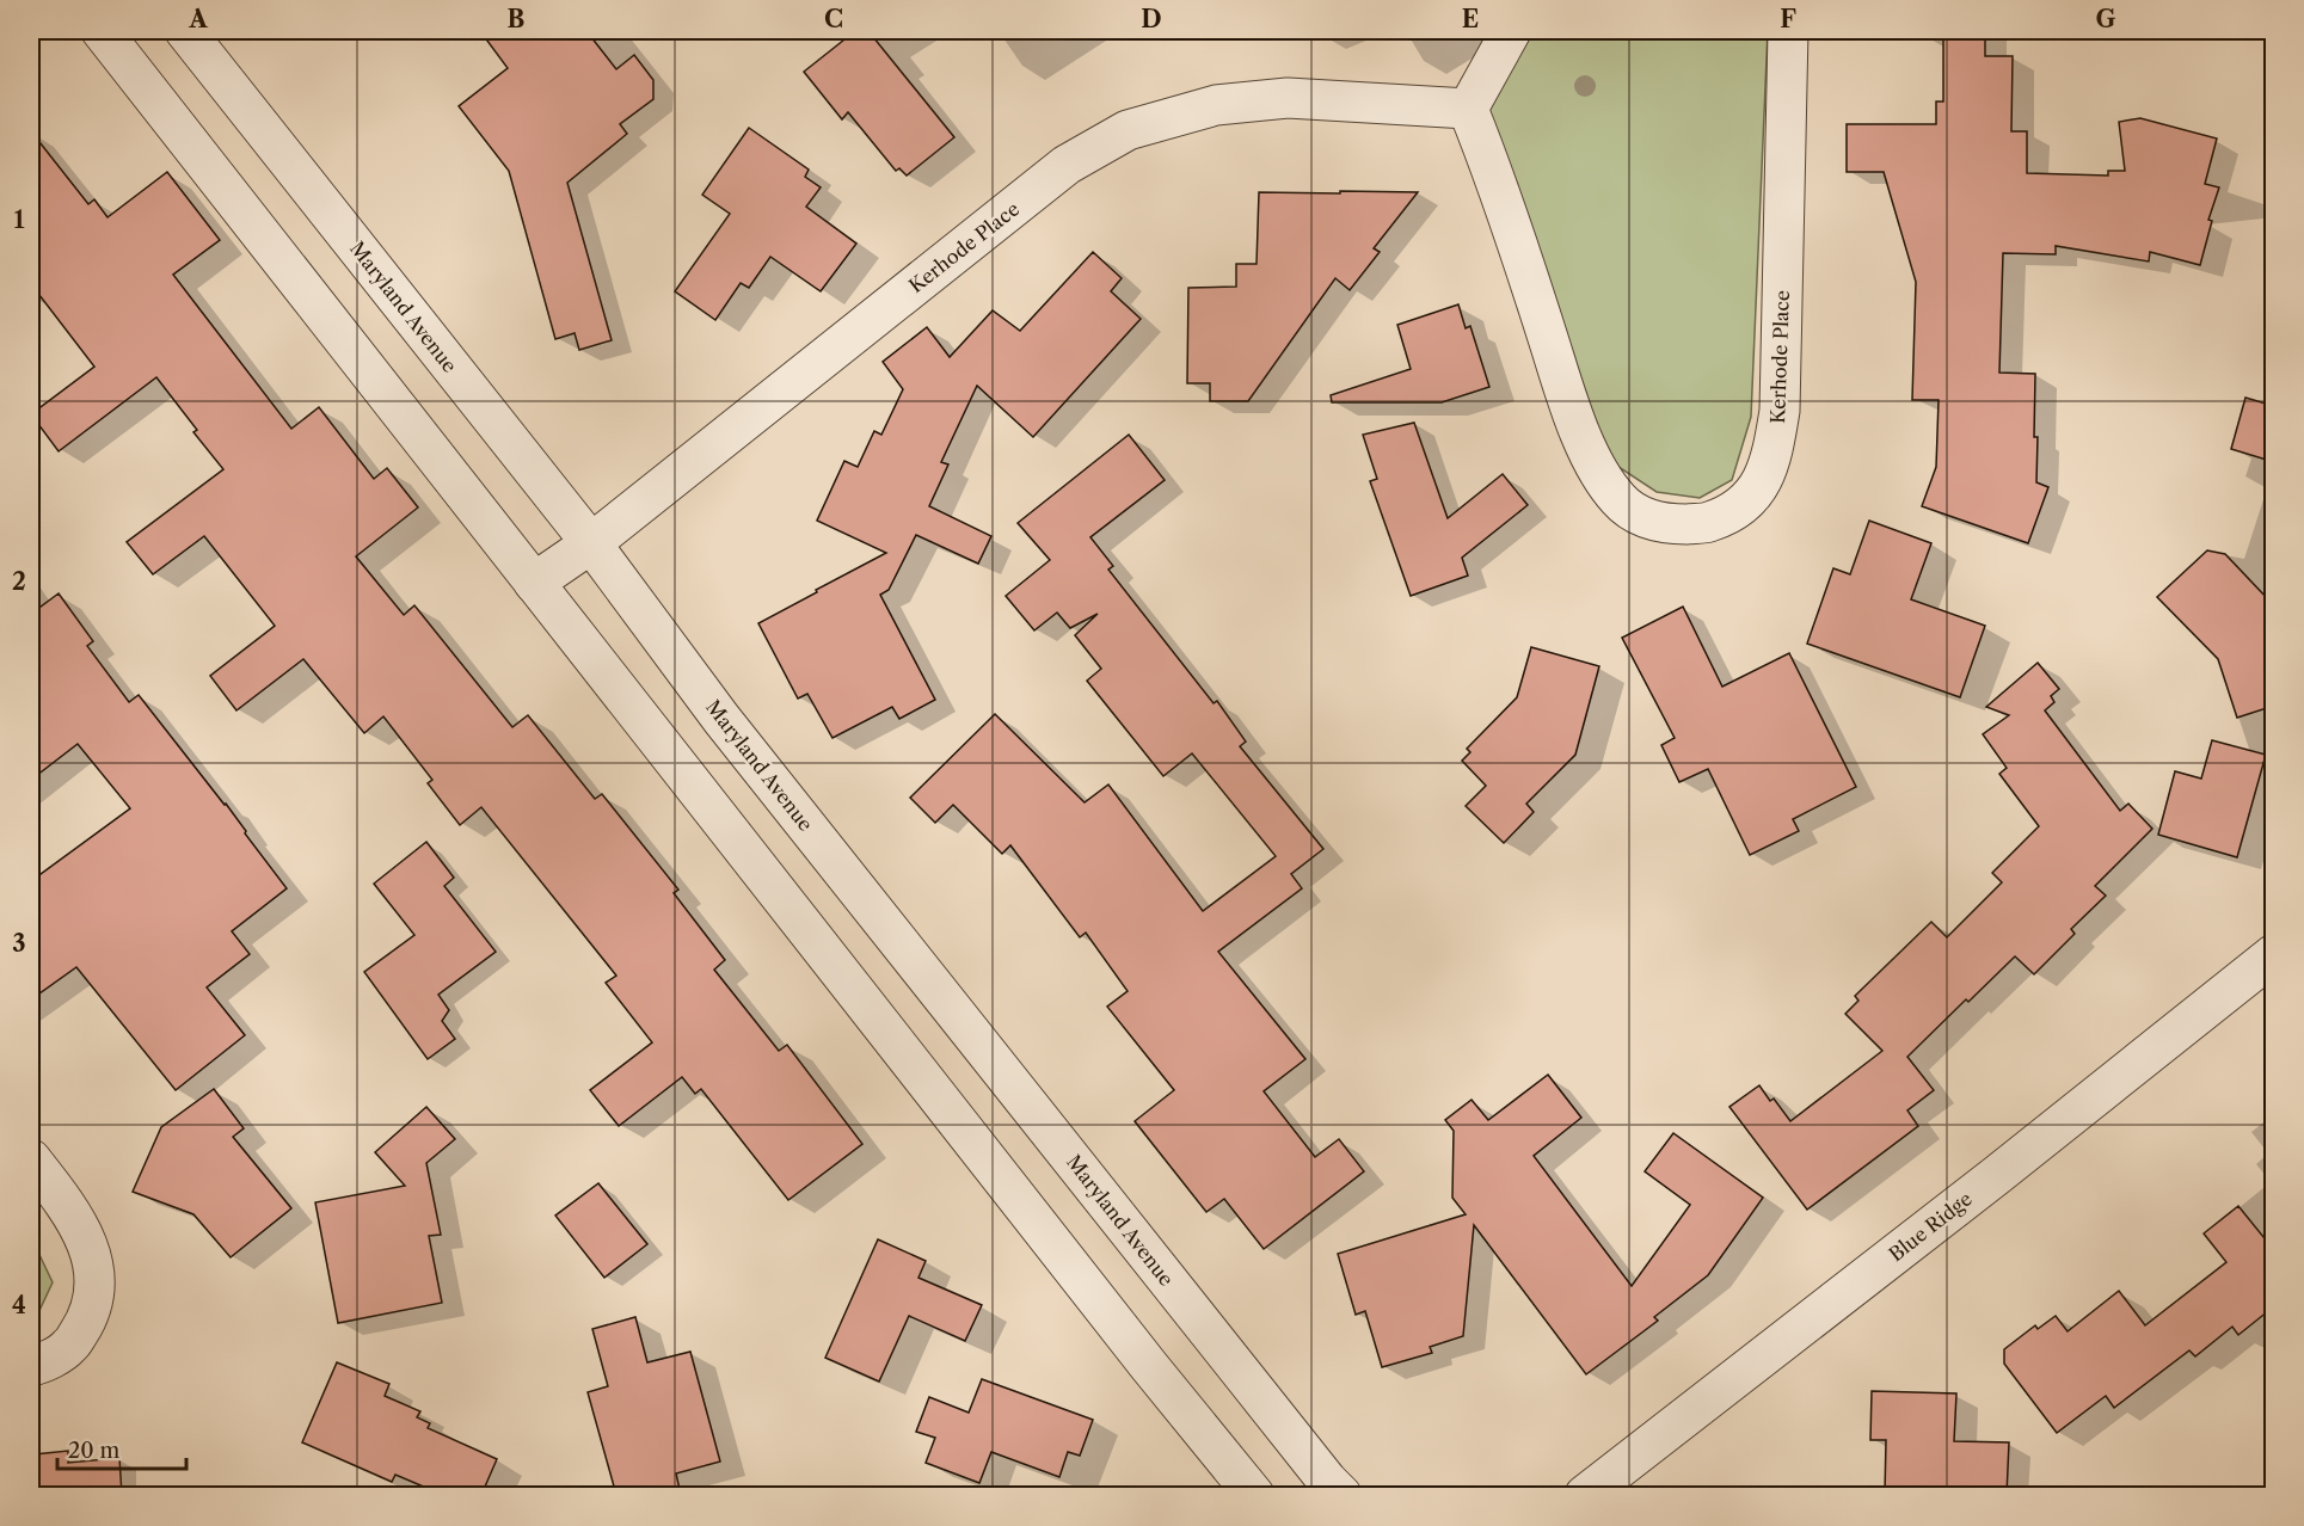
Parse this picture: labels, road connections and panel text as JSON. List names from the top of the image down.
{
  "streets": {
    "street": ["Kerhode Place", "Maryland Avenue", "Blue Ridge"]
  },
  "crossings": [
    ["Kerhode Place", "Maryland Avenue"]
  ],
  "scale_bar": "20 m",
  "grid": {
    "columns": [
      "A",
      "B",
      "C",
      "D",
      "E",
      "F",
      "G"
    ],
    "rows": [
      "1",
      "2",
      "3",
      "4"
    ]
  }
}
